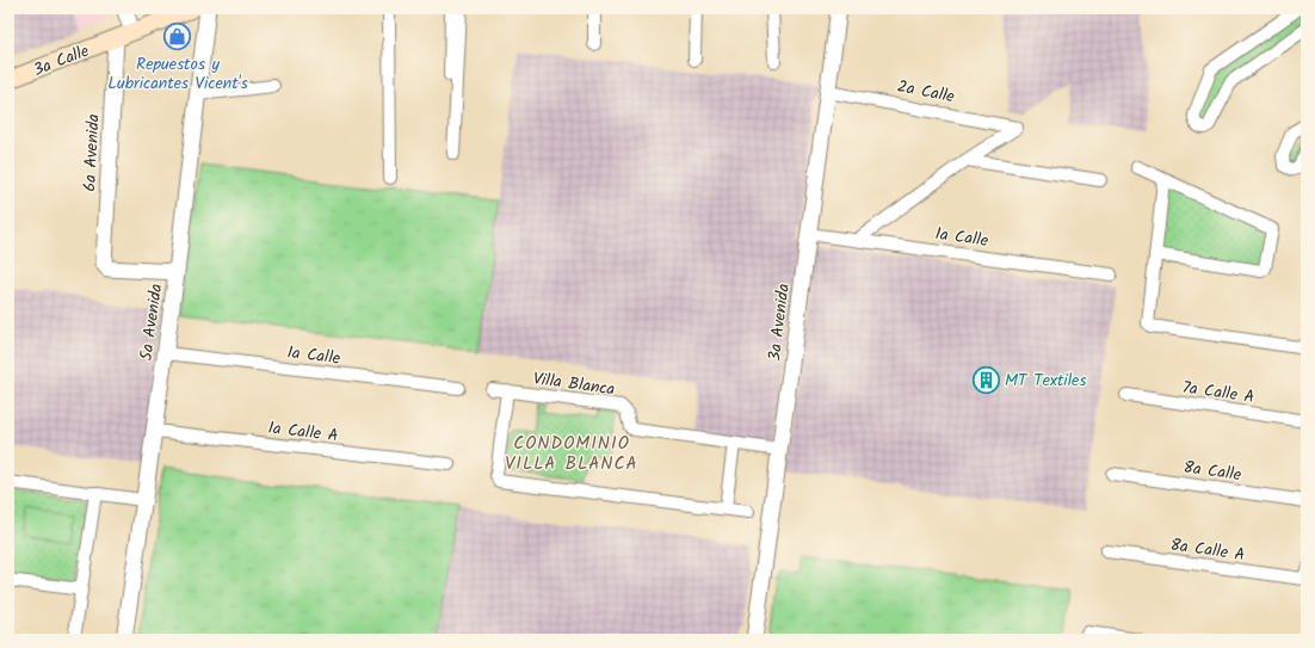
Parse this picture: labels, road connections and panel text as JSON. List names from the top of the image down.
{
  "streets": {
    "main road": ["3a Calle"],
    "street": [
      "2a Calle",
      "6a Avenida",
      "1a Calle",
      "5a Avenida",
      "3a Avenida",
      "Villa Blanca",
      "7a Calle A",
      "1a Calle A",
      "8a Calle",
      "8a Calle A"
    ]
  },
  "crossings": [
    ["3a Calle", "6a Avenida"],
    ["2a Calle", "3a Avenida"],
    ["6a Avenida", "5a Avenida"],
    ["1a Calle", "5a Avenida"],
    ["1a Calle", "3a Avenida"],
    ["5a Avenida", "1a Calle A"],
    ["3a Avenida", "Villa Blanca"]
  ],
  "districts": ["CONDOMINIO VILLA BLANCA"],
  "places": {
    "shop": ["Repuestos y Lubricantes Vicent's"],
    "building": ["MT Textiles"]
  }
}
